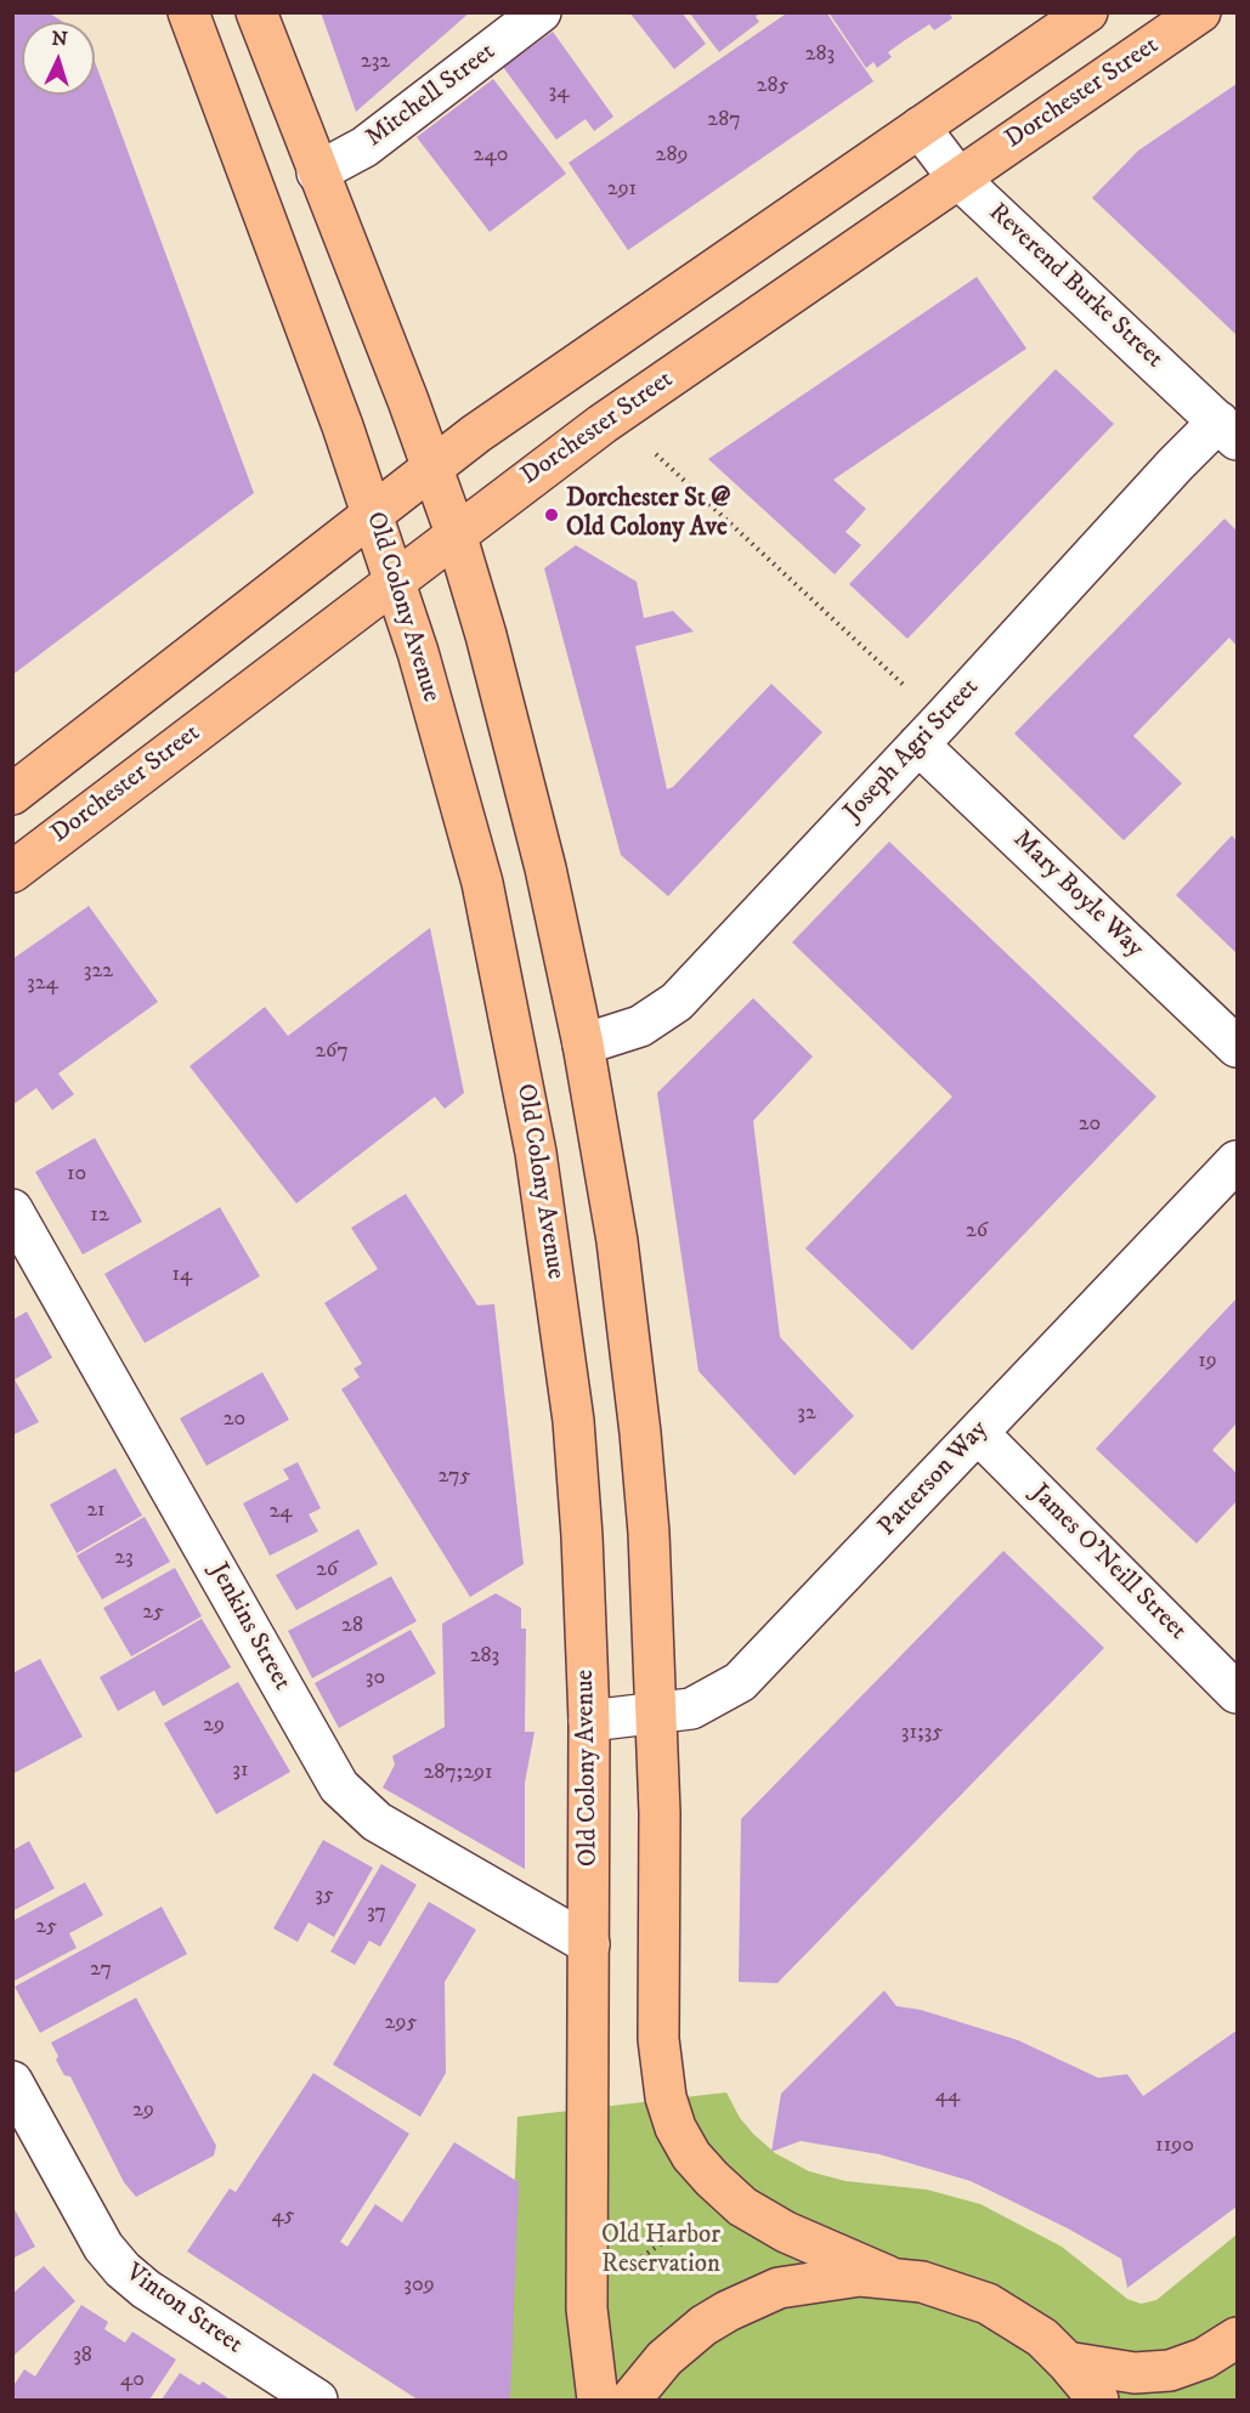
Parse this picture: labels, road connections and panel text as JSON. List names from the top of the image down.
{
  "streets": {
    "main road": ["Dorchester Street", "Old Colony Avenue"],
    "street": [
      "Mitchell Street",
      "Reverend Burke Street",
      "Joseph Agri Street",
      "Mary Boyle Way",
      "Patterson Way",
      "James O'Neill Street",
      "Jenkins Street",
      "Vinton Street"
    ]
  },
  "crossings": [
    ["Dorchester Street", "Reverend Burke Street"],
    ["Dorchester Street", "Old Colony Avenue"],
    ["Reverend Burke Street", "Joseph Agri Street"],
    ["Old Colony Avenue", "Patterson Way"],
    ["Old Colony Avenue", "Jenkins Street"],
    ["Joseph Agri Street", "Mary Boyle Way"],
    ["Patterson Way", "James O'Neill Street"]
  ],
  "parks": ["Old Harbor Reservation"],
  "places": ["Dorchester St @ Old Colony Ave"],
  "house_numbers": [
    "283",
    "232",
    "285",
    "34",
    "287",
    "240",
    "289",
    "291",
    "322",
    "324",
    "267",
    "20",
    "10",
    "12",
    "26",
    "14",
    "19",
    "32",
    "20",
    "275",
    "21",
    "24",
    "23",
    "26",
    "25",
    "28",
    "283",
    "30",
    "29",
    "31;35",
    "31",
    "287;291",
    "35",
    "37",
    "25",
    "27",
    "295",
    "44",
    "29",
    "1190",
    "45",
    "309",
    "38",
    "40"
  ],
  "north": "top"
}
